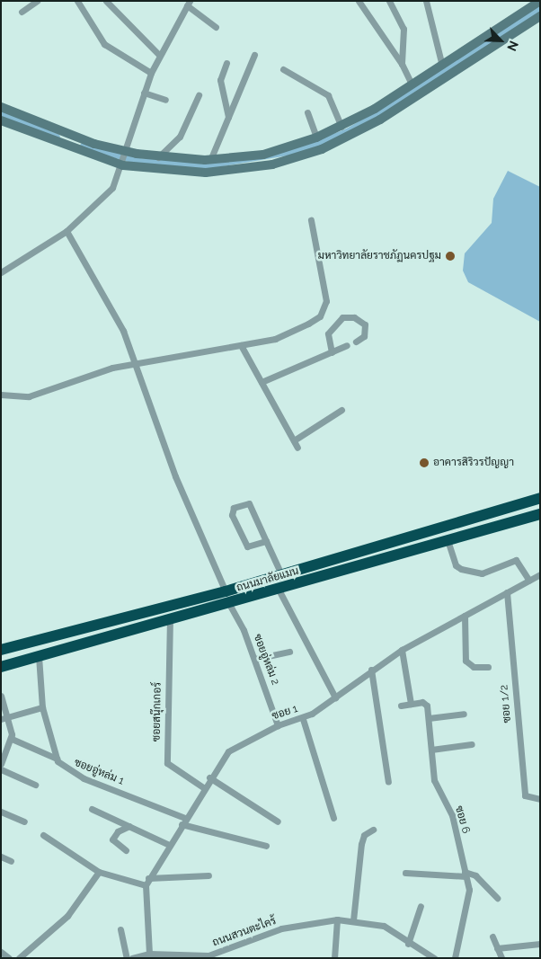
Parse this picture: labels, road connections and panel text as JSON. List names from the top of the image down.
{
  "streets": {
    "highway": ["ถนนมาลัยแมน"],
    "street": [
      "ซอยอู่หล่ม 2",
      "ซอย 1/2",
      "ซอยสนุ๊กเกอร์",
      "ซอย 1",
      "ซอยอู่หล่ม 1",
      "ซอย 6",
      "ถนนสวนตะไคร้"
    ]
  },
  "crossings": [
    ["ถนนมาลัยแมน", "ซอยอู่หล่ม 2"],
    ["ถนนมาลัยแมน", "ซอยสนุ๊กเกอร์"],
    ["ซอยอู่หล่ม 2", "ซอย 1"],
    ["ซอย 1/2", "ซอย 1"],
    ["ซอยสนุ๊กเกอร์", "ซอย 1"],
    ["ซอย 1", "ซอยอู่หล่ม 1"]
  ],
  "places": ["มหาวิทยาลัยราชภัฏนครปฐม", "อาคารสิริวรปัญญา"],
  "north": "bottom right"
}
